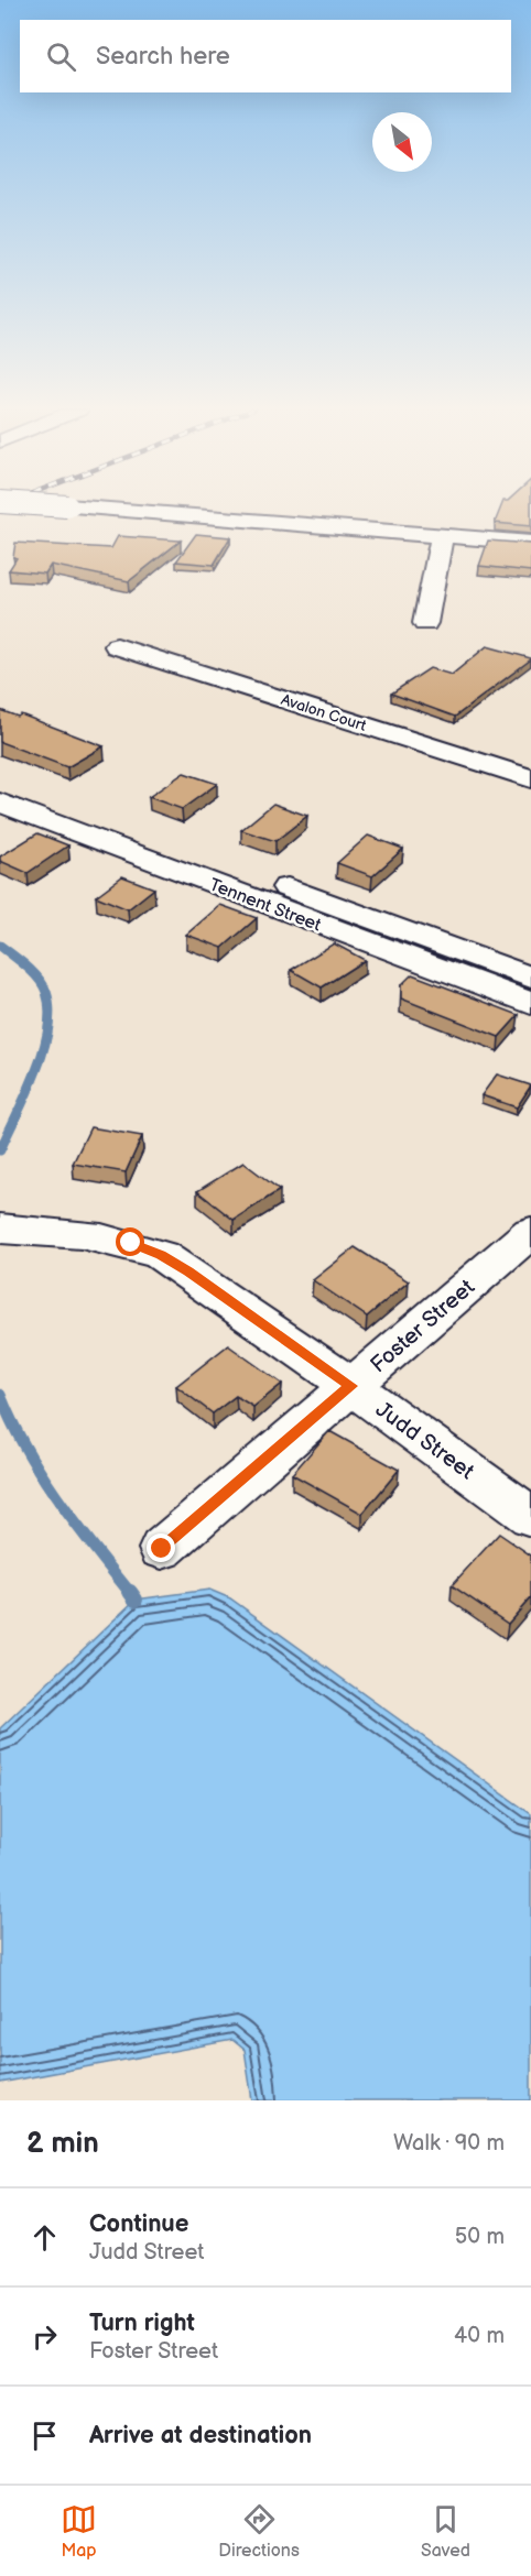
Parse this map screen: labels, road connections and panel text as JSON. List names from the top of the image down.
{
  "streets": {
    "street": [
      "Avalon Court",
      "Tennent Street",
      "Foster Street",
      "Judd Street"
    ]
  },
  "crossings": [
    ["Foster Street", "Judd Street"]
  ],
  "north": "bottom right",
  "page": {
    "search": "Search here",
    "heading": ["2 min", "Walk · 90 m"],
    "list": [
      ["Continue", "Judd Street", "50 m"],
      ["Turn right", "Foster Street", "40 m"],
      "Arrive at destination"
    ],
    "nav": ["Map", "Directions", "Saved"]
  }
}
